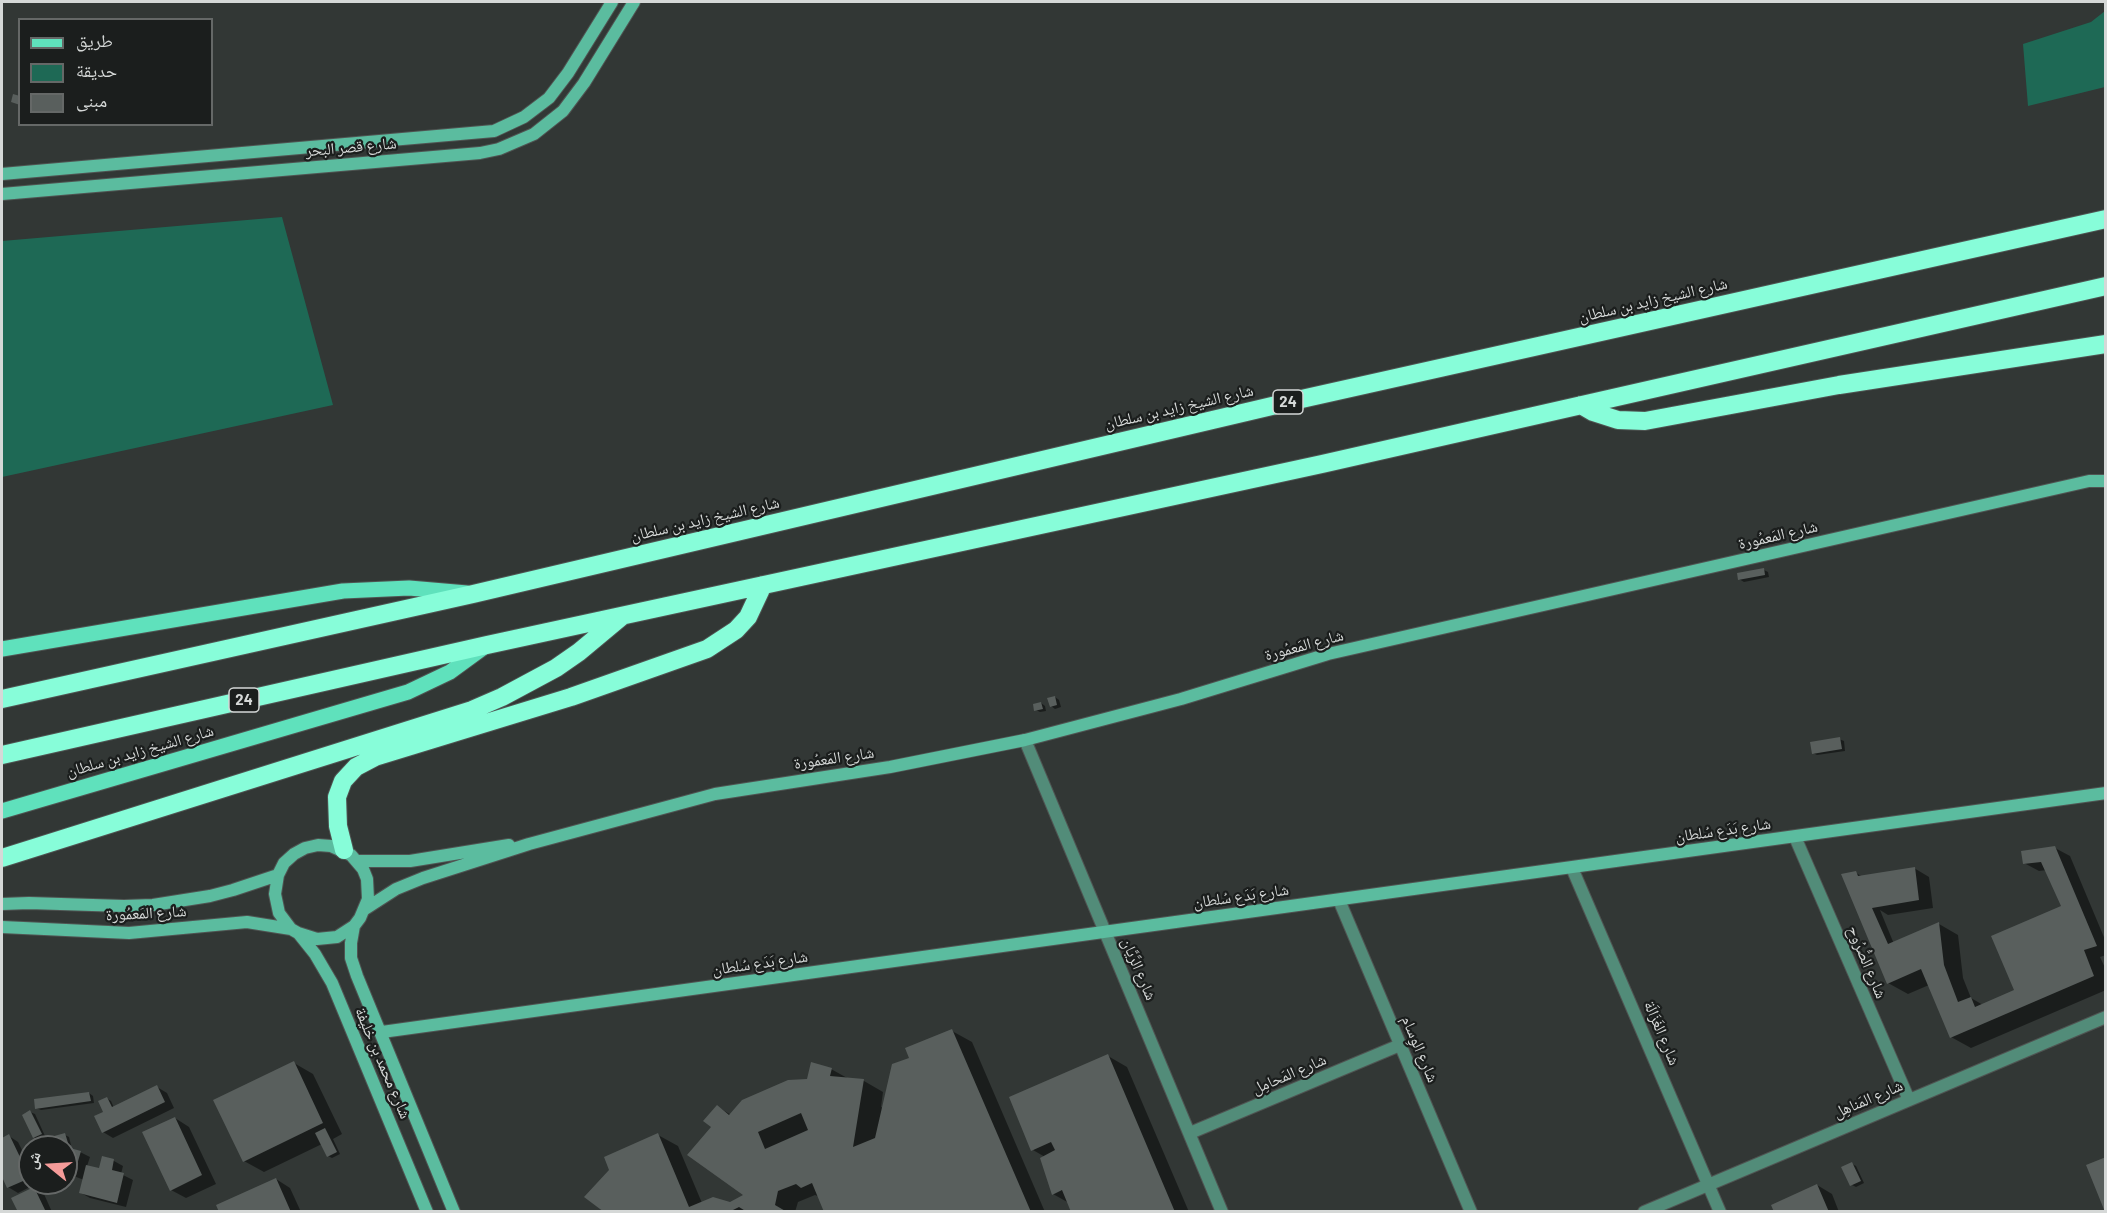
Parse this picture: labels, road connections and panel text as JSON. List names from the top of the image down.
{
  "streets": {
    "highway": ["شارع الشيخ زايد بن سلطان", "24"],
    "street": [
      "شارع قصر البحر",
      "شارع المَعمُورة",
      "شارع بَدَع سُلطان",
      "شارع الصُّرُوح",
      "شارع الرَّيَّان",
      "شارع الغَزَالَة",
      "شارع الوِسام",
      "شارع محمد بن خليفة",
      "شارع المَحامِل",
      "شارع المَناهِل"
    ]
  },
  "crossings": [
    ["شارع المَعمُورة", "شارع الرَّيَّان"],
    ["شارع المَعمُورة", "شارع محمد بن خليفة"],
    ["شارع بَدَع سُلطان", "شارع الصُّرُوح"],
    ["شارع بَدَع سُلطان", "شارع الرَّيَّان"],
    ["شارع بَدَع سُلطان", "شارع الغَزَالَة"],
    ["شارع بَدَع سُلطان", "شارع الوِسام"],
    ["شارع بَدَع سُلطان", "شارع محمد بن خليفة"],
    ["شارع الصُّرُوح", "شارع المَناهِل"],
    ["شارع الرَّيَّان", "شارع المَحامِل"],
    ["شارع الغَزَالَة", "شارع المَناهِل"],
    ["شارع الوِسام", "شارع المَحامِل"]
  ],
  "legend": ["طريق", "حديقة", "مبنى"],
  "north": "left"
}
